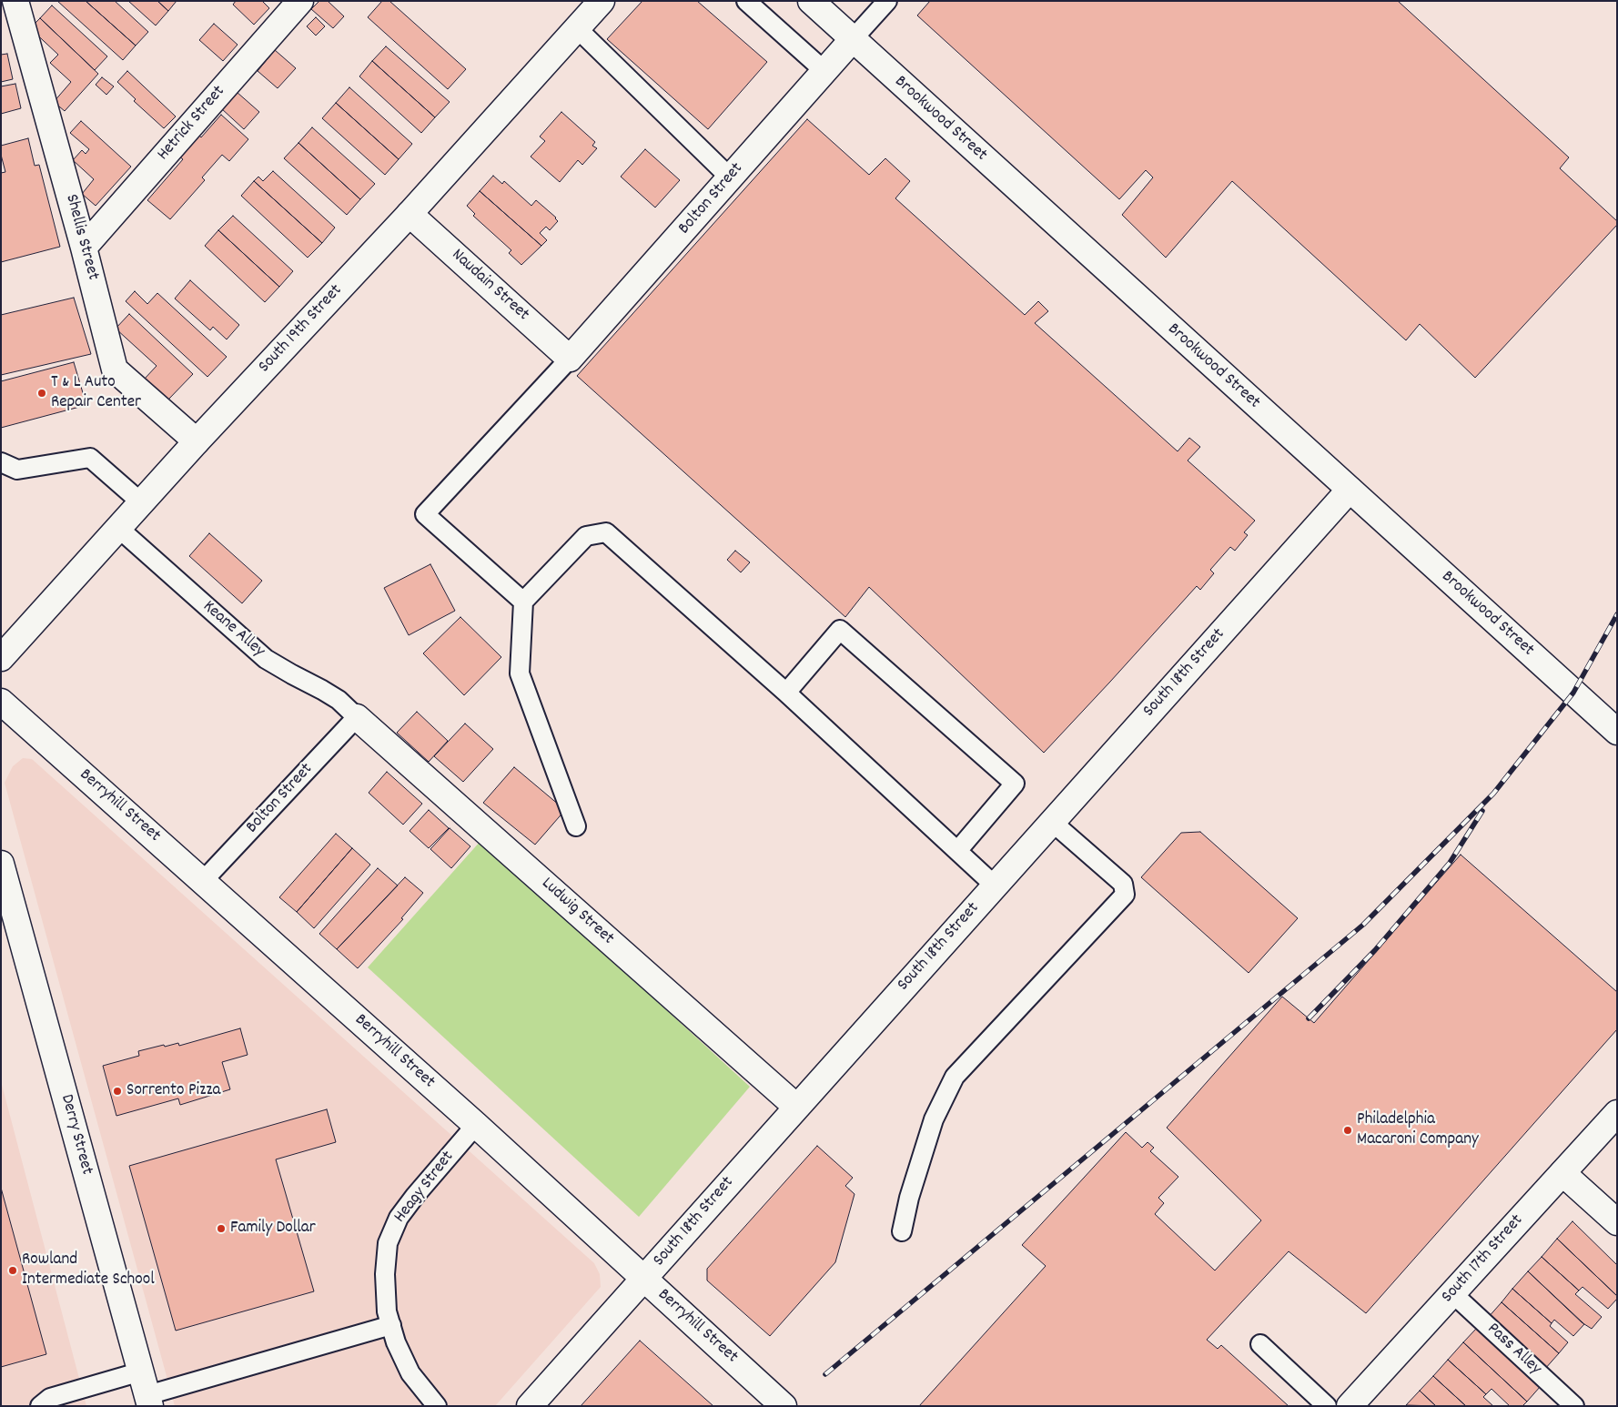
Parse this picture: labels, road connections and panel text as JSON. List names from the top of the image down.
{
  "streets": {
    "street": [
      "Brookwood Street",
      "Hetrick Street",
      "Bolton Street",
      "Shellis Street",
      "Naudain Street",
      "South 19th Street",
      "South 18th Street",
      "Berryhill Street",
      "Ludwig Street",
      "Derry Street",
      "South 17th Street"
    ],
    "lane": ["Keane Alley", "Heagy Street", "Pass Alley"]
  },
  "crossings": [
    ["Brookwood Street", "Bolton Street"],
    ["Brookwood Street", "South 18th Street"],
    ["Hetrick Street", "Shellis Street"],
    ["Bolton Street", "Naudain Street"],
    ["Bolton Street", "Keane Alley"],
    ["Bolton Street", "Berryhill Street"],
    ["Bolton Street", "Ludwig Street"],
    ["Shellis Street", "South 19th Street"],
    ["Naudain Street", "South 19th Street"],
    ["South 19th Street", "Keane Alley"],
    ["Keane Alley", "Ludwig Street"],
    ["South 18th Street", "Berryhill Street"],
    ["South 18th Street", "Ludwig Street"],
    ["Berryhill Street", "Heagy Street"],
    ["South 17th Street", "Pass Alley"]
  ],
  "places": [
    "T & L Auto Repair Center",
    "Sorrento Pizza",
    "Philadelphia Macaroni Company",
    "Family Dollar",
    "Rowland Intermediate School"
  ]
}
